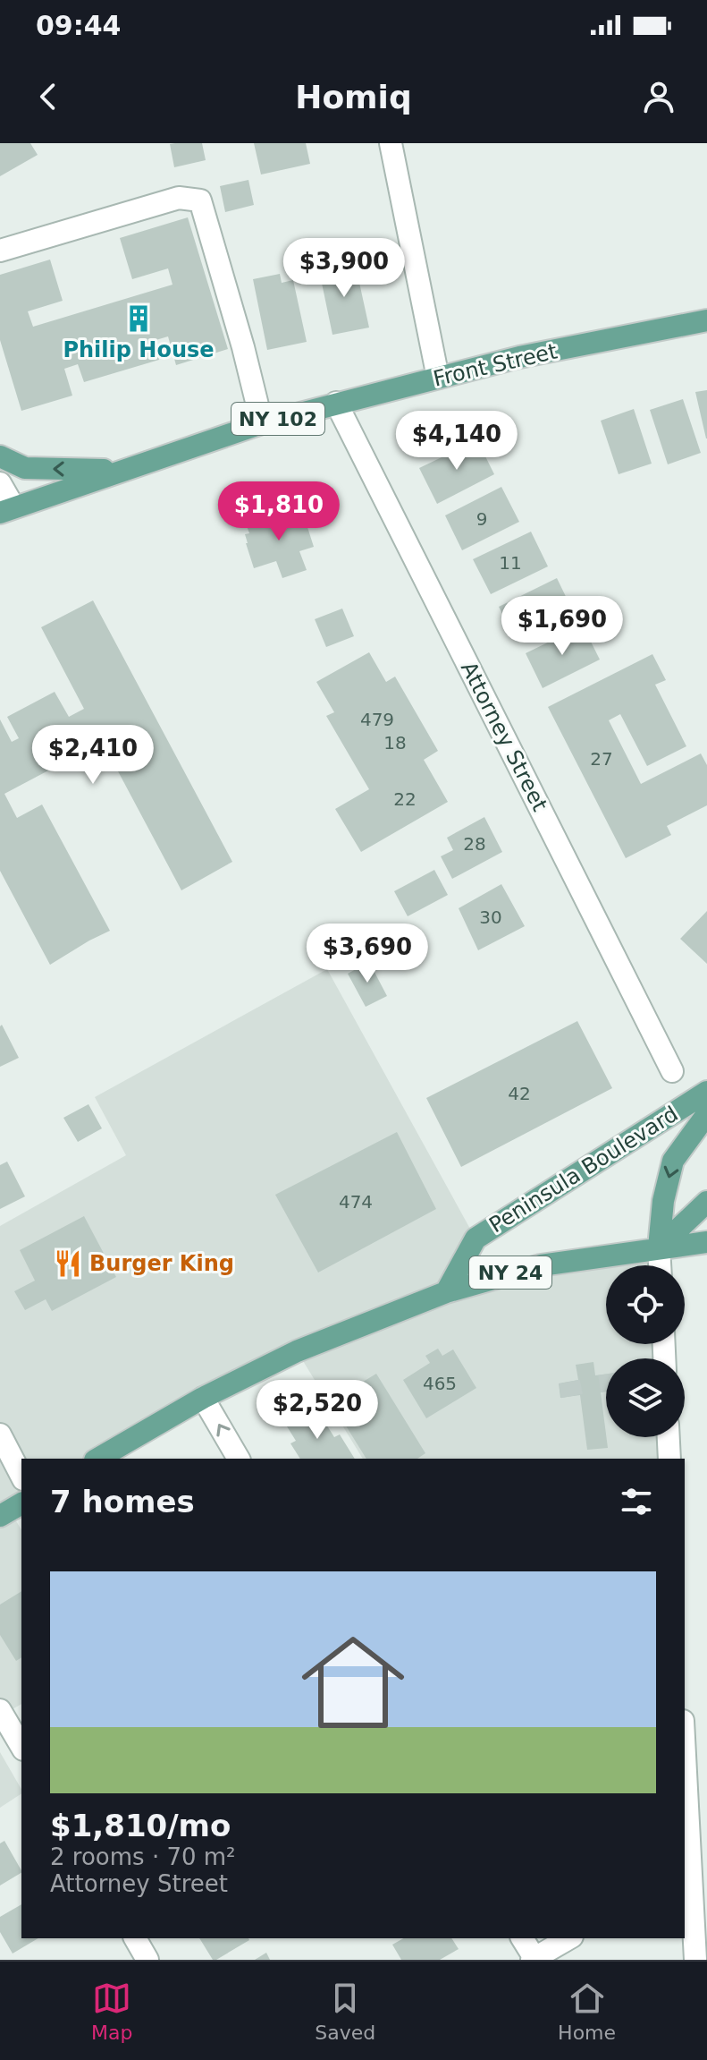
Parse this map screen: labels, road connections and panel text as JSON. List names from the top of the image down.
{
  "streets": {
    "main road": [
      "Front Street",
      "NY 102",
      "Peninsula Boulevard",
      "NY 24"
    ],
    "street": ["Attorney Street"]
  },
  "crossings": [
    ["Front Street", "Attorney Street"],
    ["Peninsula Boulevard", "NY 24"]
  ],
  "places": {
    "building": ["Philip House"],
    "restaurant": ["Burger King"]
  },
  "house_numbers": [
    "9",
    "11",
    "479",
    "18",
    "27",
    "22",
    "28",
    "30",
    "42",
    "474",
    "465"
  ],
  "page": {
    "status": "09:44",
    "header": "Homiq",
    "price": [
      "$3,900",
      "$4,140",
      "$1,810",
      "$1,690",
      "$2,410",
      "$3,690",
      "$2,520"
    ],
    "heading": "7 homes",
    "list": [
      {
        "name": "$1,810/mo",
        "note": "2 rooms · 70 m² · Attorney Street"
      }
    ],
    "tabs": ["Map", "Saved", "Home"]
  }
}
